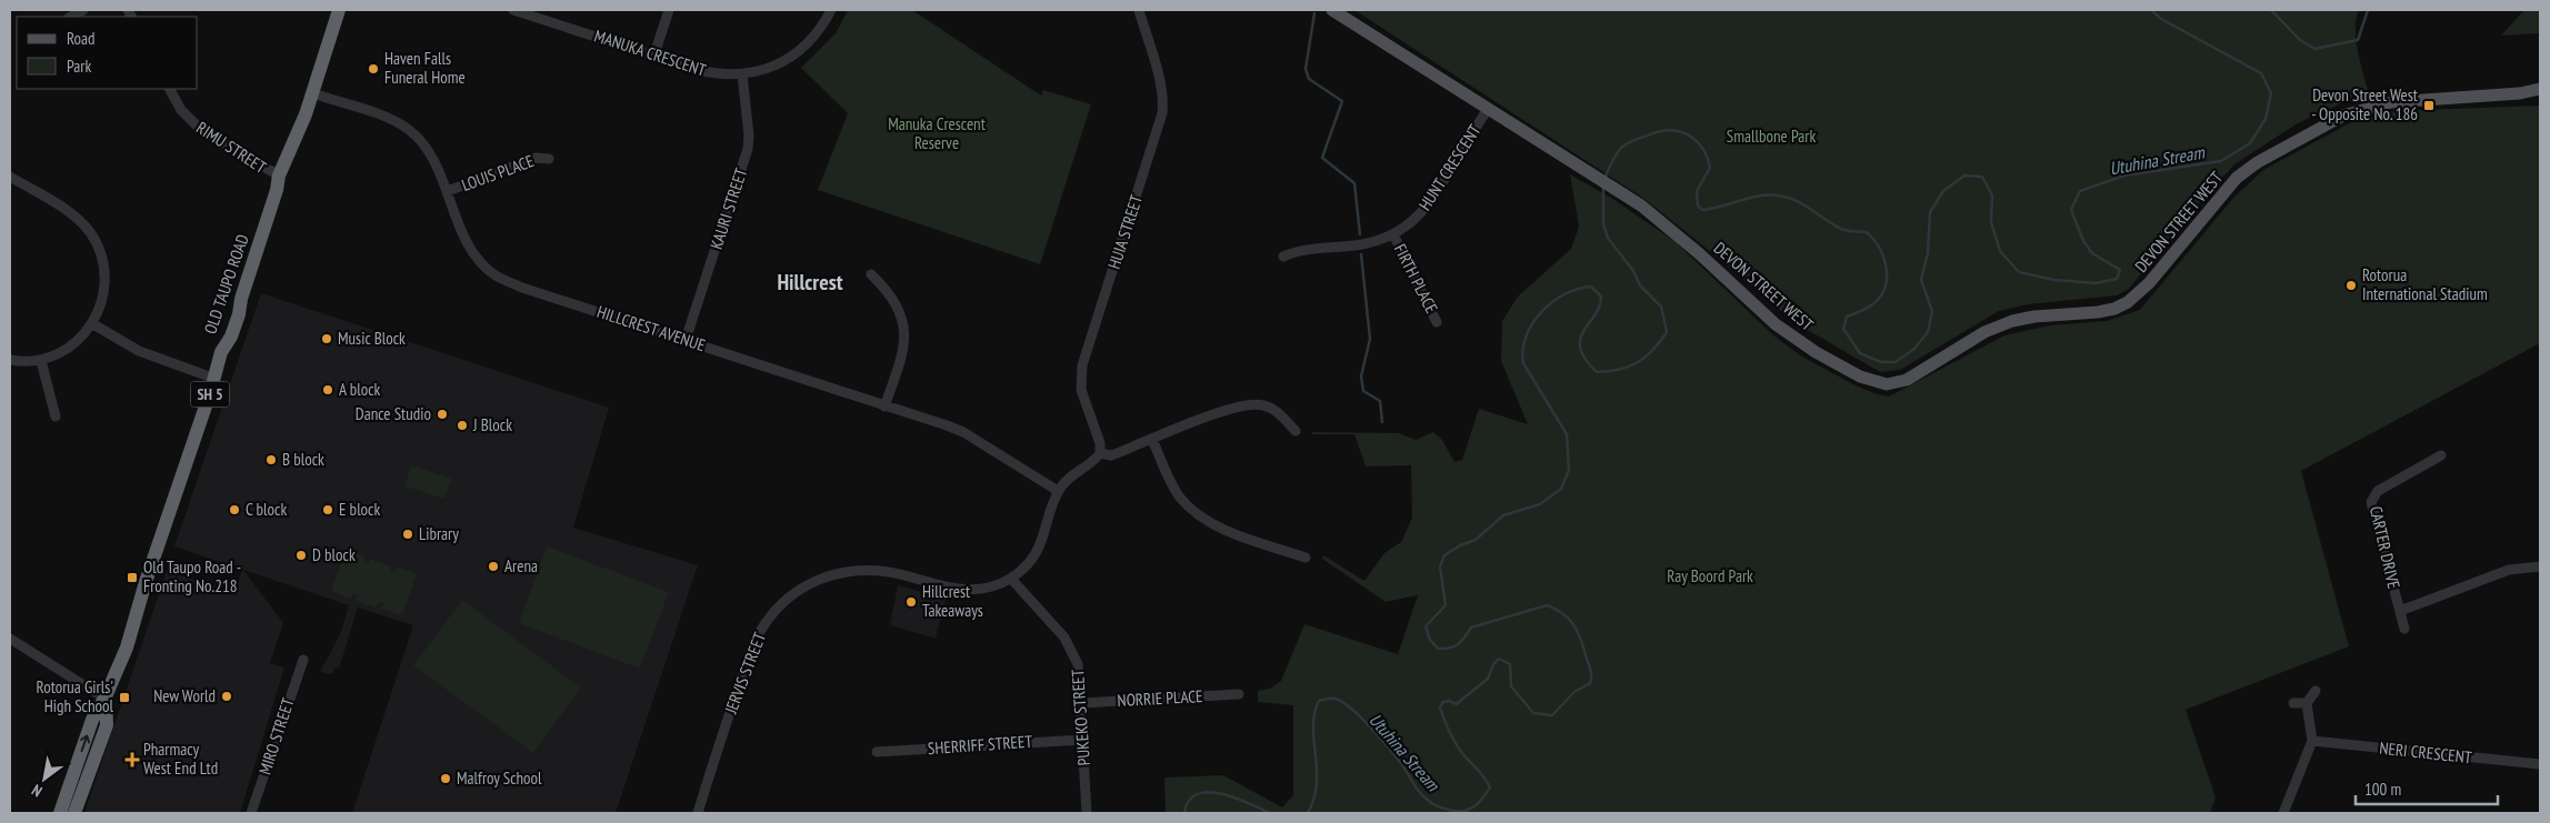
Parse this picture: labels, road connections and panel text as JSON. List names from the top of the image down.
{
  "streets": {
    "highway": ["OLD TAUPO ROAD", "SH 5"],
    "main road": ["DEVON STREET WEST"],
    "street": [
      "MANUKA CRESCENT",
      "RIMU STREET",
      "HUNT CRESCENT",
      "LOUIS PLACE",
      "KAURI STREET",
      "HUIA STREET",
      "FIRTH PLACE",
      "HILLCREST AVENUE",
      "CARTER DRIVE",
      "JERVIS STREET",
      "NORRIE PLACE",
      "PUKEKO STREET",
      "MIRO STREET",
      "SHERRIFF STREET",
      "NERI CRESCENT"
    ]
  },
  "crossings": [
    ["MANUKA CRESCENT", "KAURI STREET"],
    ["RIMU STREET", "OLD TAUPO ROAD"],
    ["HUNT CRESCENT", "DEVON STREET WEST"],
    ["HUNT CRESCENT", "FIRTH PLACE"],
    ["LOUIS PLACE", "HILLCREST AVENUE"],
    ["KAURI STREET", "HILLCREST AVENUE"],
    ["HUIA STREET", "JERVIS STREET"],
    ["OLD TAUPO ROAD", "HILLCREST AVENUE"],
    ["HILLCREST AVENUE", "JERVIS STREET"],
    ["JERVIS STREET", "PUKEKO STREET"],
    ["NORRIE PLACE", "PUKEKO STREET"],
    ["PUKEKO STREET", "SHERRIFF STREET"]
  ],
  "districts": ["Hillcrest"],
  "water": ["Utuhina Stream"],
  "parks": ["Manuka Crescent Reserve", "Smallbone Park", "Ray Boord Park"],
  "places": {
    "other": [
      "Haven Falls Funeral Home",
      "Rotorua International Stadium",
      "Music Block",
      "A block",
      "Dance Studio",
      "J Block",
      "B block",
      "C block",
      "E block",
      "Library",
      "D block",
      "Arena",
      "Hillcrest Takeaways",
      "New World",
      "Malfroy School"
    ],
    "transit": ["Devon Street West - Opposite No. 186", "Old Taupo Road - Fronting No.218", "Rotorua Girls' High School"],
    "health": ["Pharmacy West End Ltd"]
  },
  "legend": ["Road", "Park"],
  "scale_bar": "100 m",
  "north": "bottom left"
}
